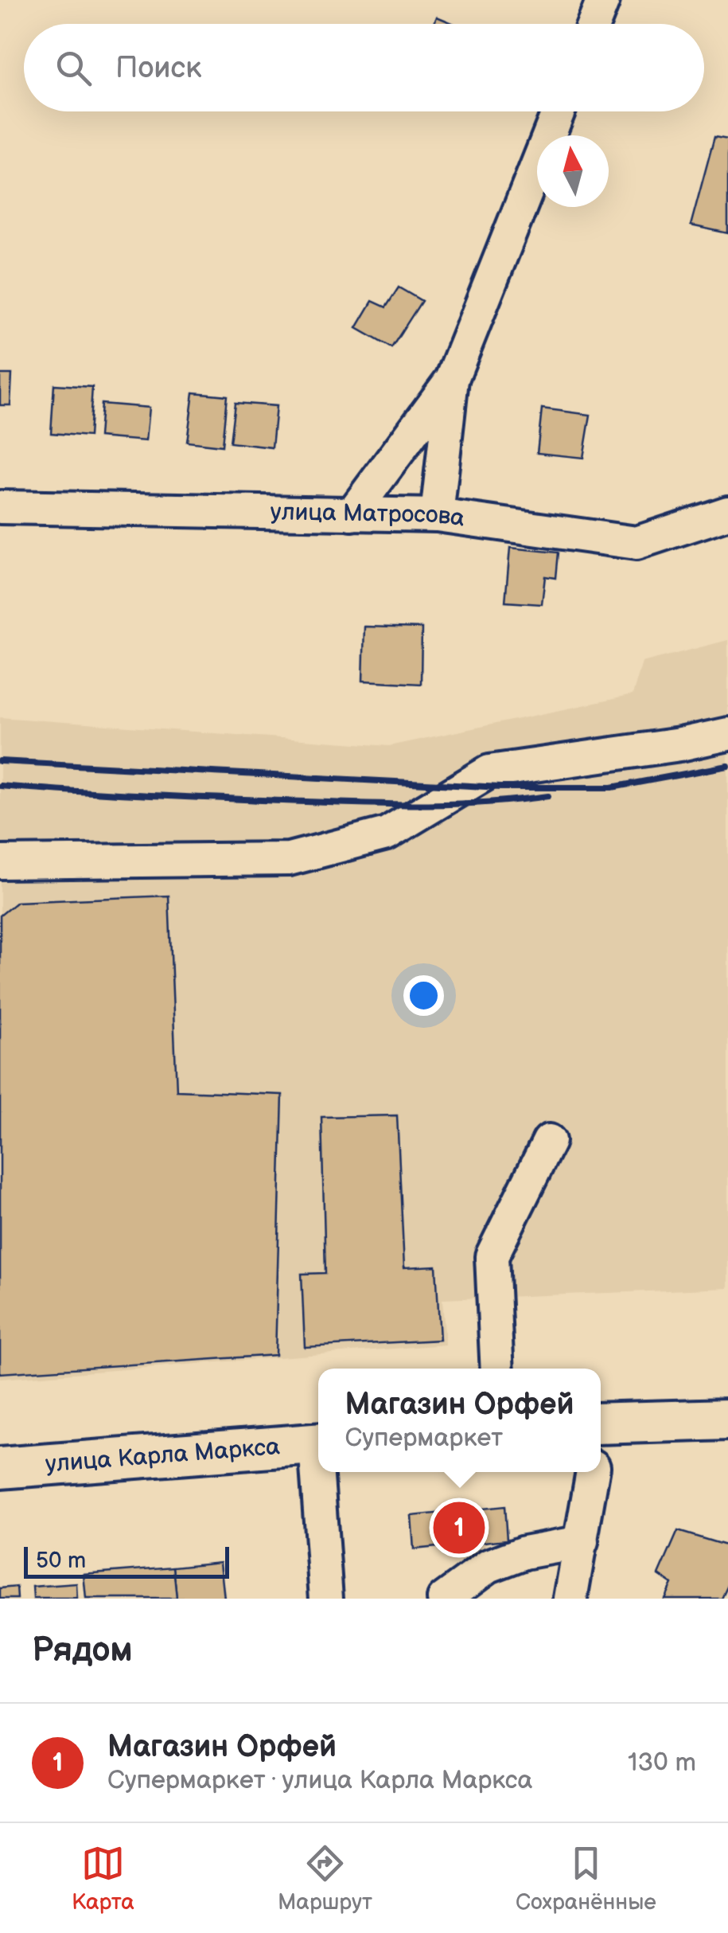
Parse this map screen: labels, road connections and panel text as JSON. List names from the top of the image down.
{
  "streets": {
    "main road": ["улица Карла Маркса"],
    "street": ["улица Матросова"]
  },
  "scale_bar": "50 m",
  "north": "top",
  "page": {
    "search": "Поиск",
    "popup": ["Магазин Орфей", "Супермаркет"],
    "pins": "1",
    "scale": "50 m",
    "heading": "Рядом",
    "list": [
      {
        "mark": "1",
        "name": "Магазин Орфей",
        "note": "Супермаркет · улица Карла Маркса",
        "value": "130 m"
      }
    ],
    "nav": ["Карта", "Маршрут", "Сохранённые"]
  }
}
